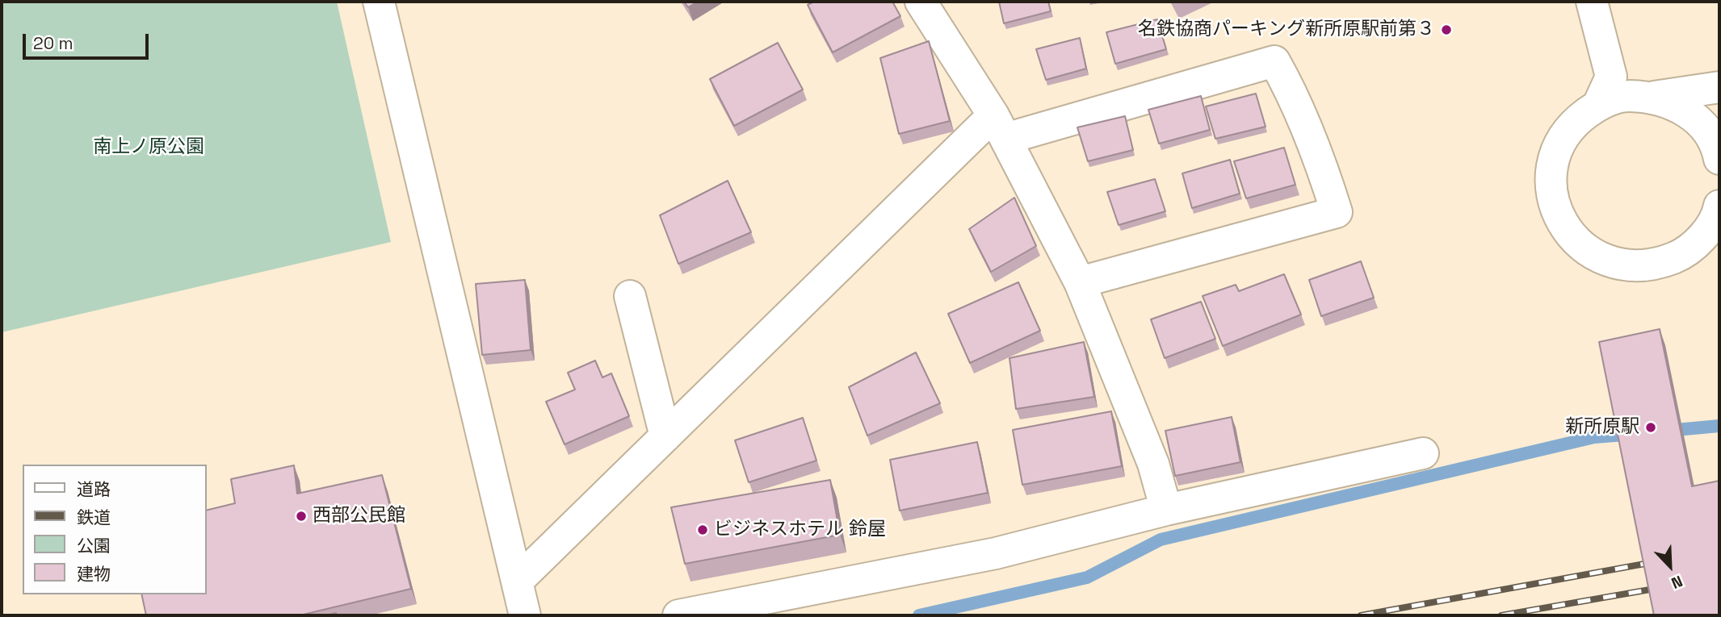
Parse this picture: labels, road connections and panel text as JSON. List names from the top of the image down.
{
  "parks": ["南上ノ原公園"],
  "places": [
    "名鉄協商パーキング新所原駅前第３",
    "新所原駅",
    "西部公民館",
    "ビジネスホテル 鈴屋"
  ],
  "legend": [
    "道路",
    "鉄道",
    "公園",
    "建物"
  ],
  "scale_bar": "20 m",
  "north": "bottom right"
}
